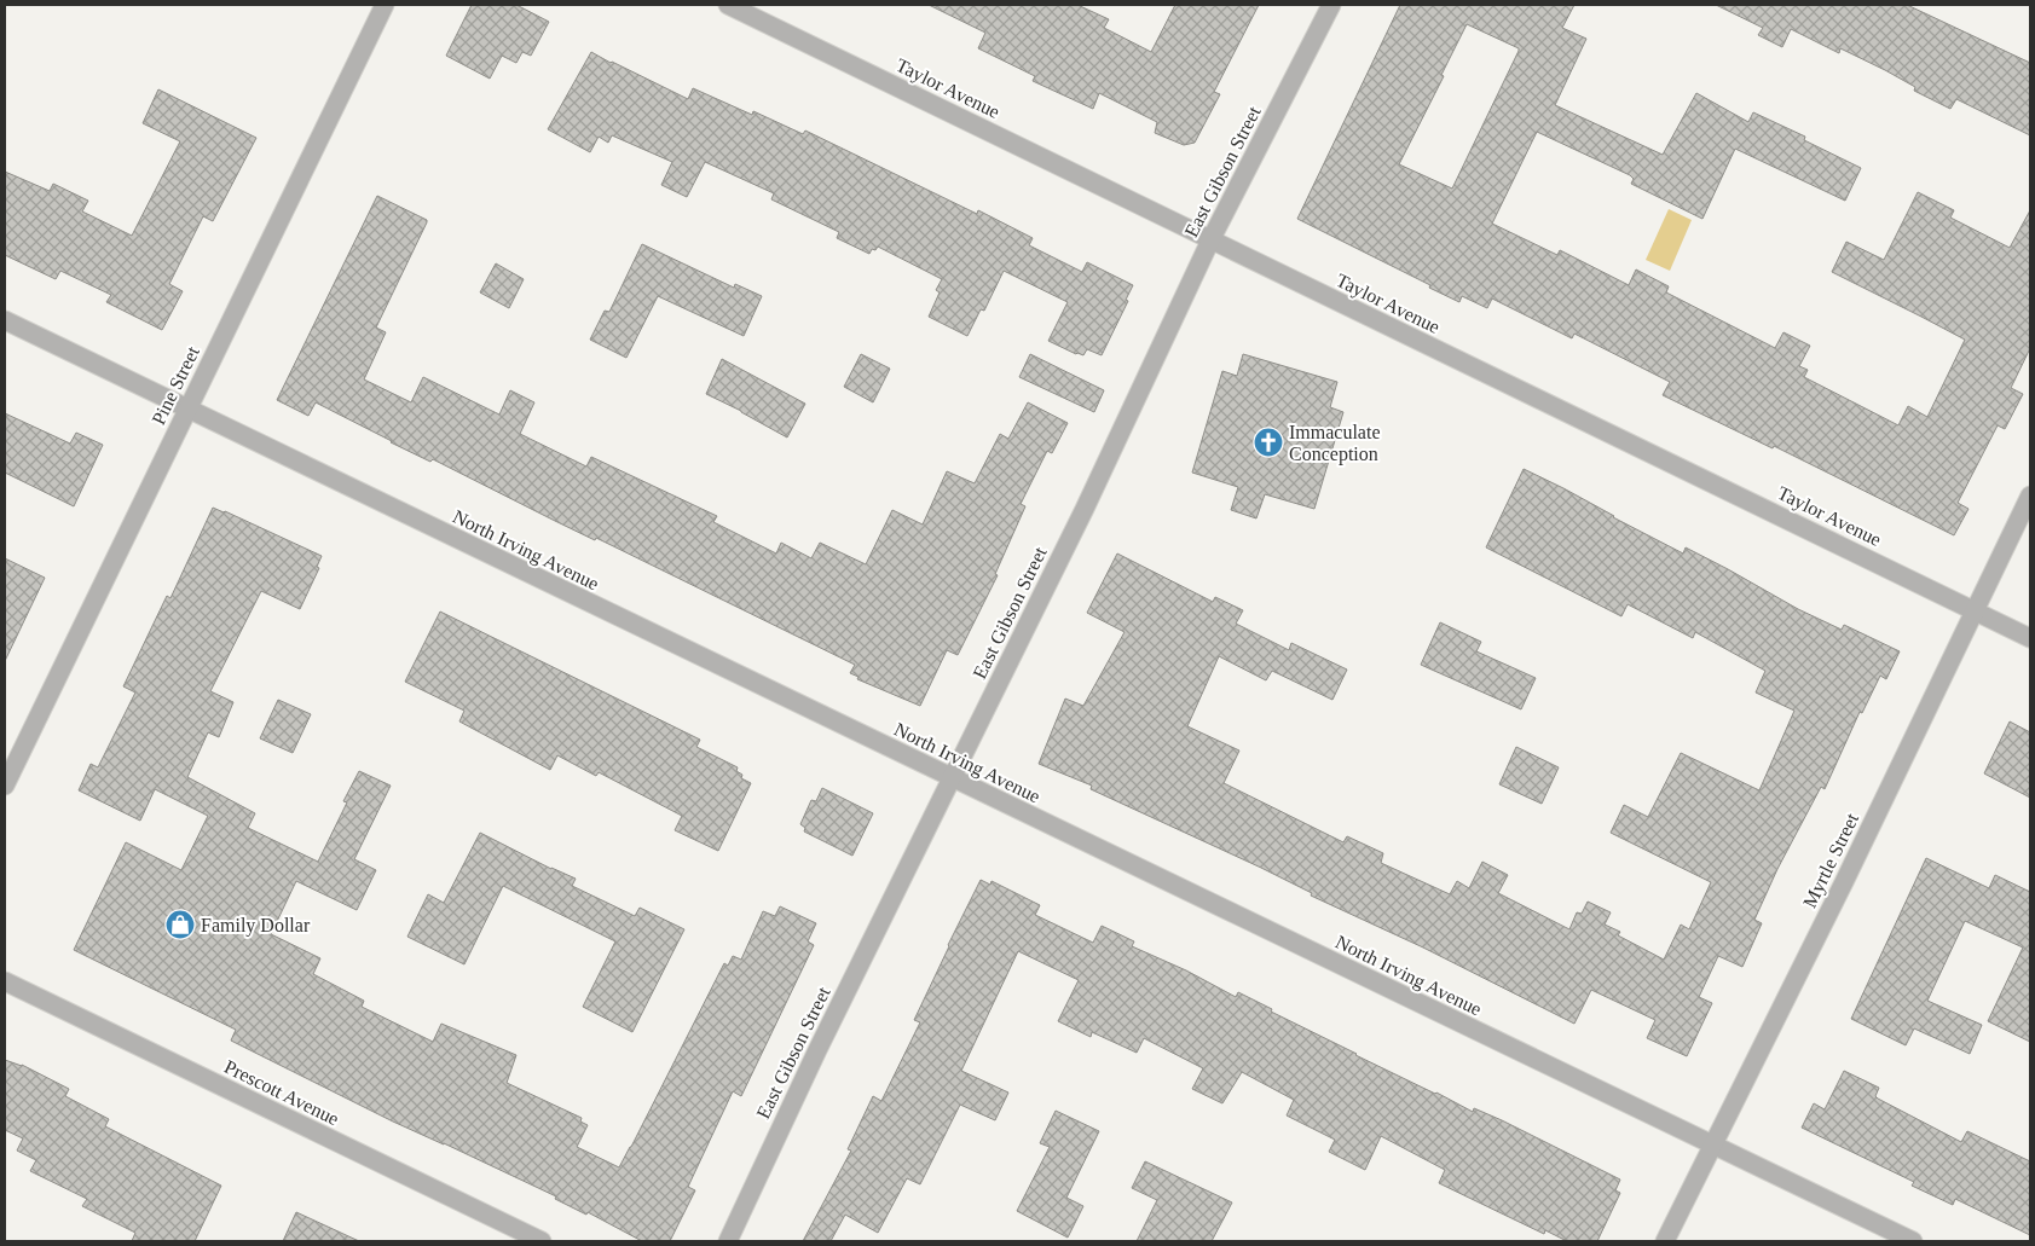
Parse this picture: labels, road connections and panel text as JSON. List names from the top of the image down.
{
  "streets": {
    "street": [
      "Taylor Avenue",
      "East Gibson Street",
      "Pine Street",
      "North Irving Avenue",
      "Myrtle Street",
      "Prescott Avenue"
    ]
  },
  "crossings": [
    ["Taylor Avenue", "East Gibson Street"],
    ["Taylor Avenue", "Myrtle Street"],
    ["East Gibson Street", "North Irving Avenue"],
    ["Pine Street", "North Irving Avenue"],
    ["North Irving Avenue", "Myrtle Street"]
  ],
  "places": {
    "church": ["Immaculate Conception"],
    "shop": ["Family Dollar"]
  }
}
